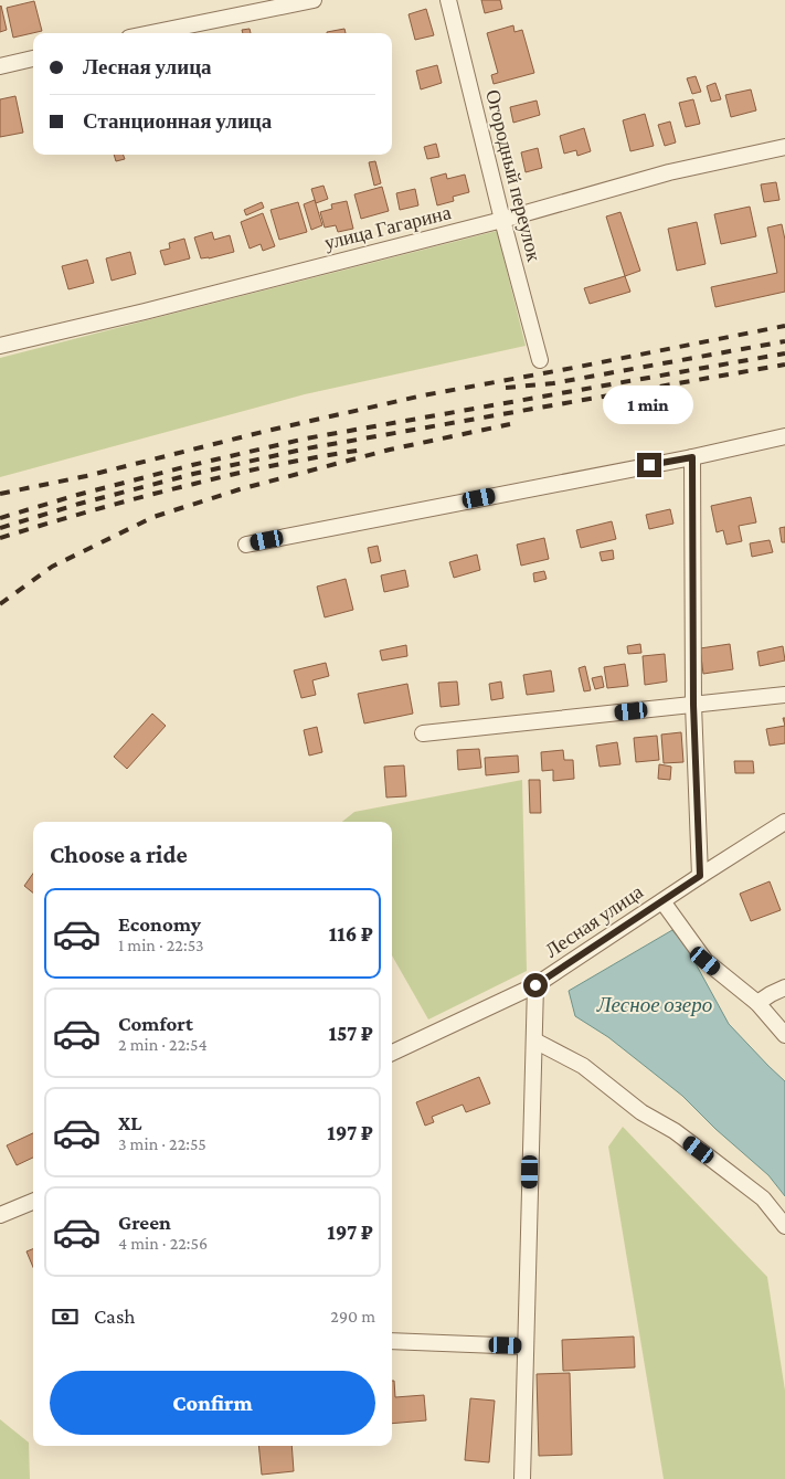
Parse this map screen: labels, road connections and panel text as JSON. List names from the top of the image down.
{
  "streets": {
    "street": ["Огородный переулок", "улица Гагарина", "Лесная улица"]
  },
  "crossings": [
    ["Огородный переулок", "улица Гагарина"]
  ],
  "water": ["Лесное озеро"],
  "page": {
    "banner": ["Лесная улица", "Станционная улица"],
    "bubble": "1 min",
    "heading": "Choose a ride",
    "list": [
      {
        "name": "Economy",
        "note": "1 min · 22:53",
        "value": "116 ₽"
      },
      {
        "name": "Comfort",
        "note": "2 min · 22:54",
        "value": "157 ₽"
      },
      {
        "name": "XL",
        "note": "3 min · 22:55",
        "value": "197 ₽"
      },
      {
        "name": "Green",
        "note": "4 min · 22:56",
        "value": "197 ₽"
      }
    ],
    "pay": ["Cash", "290 m"],
    "buttons": "Confirm"
  }
}
